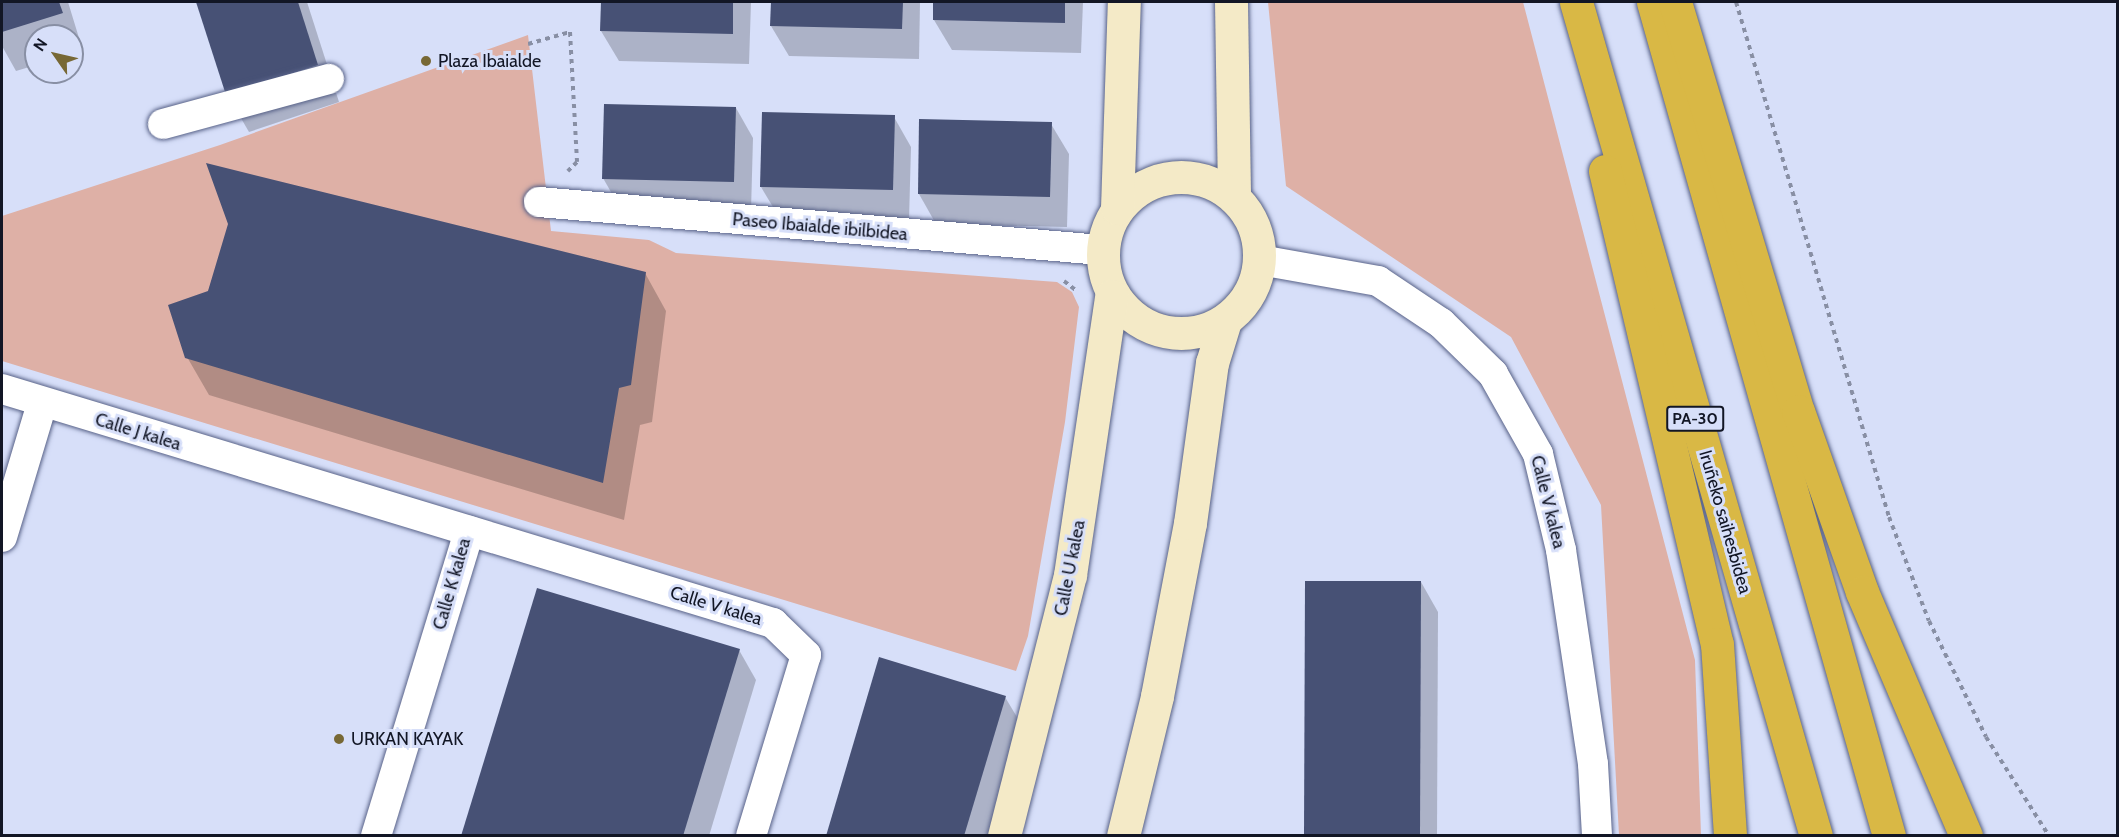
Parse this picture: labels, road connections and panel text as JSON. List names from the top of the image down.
{
  "streets": {
    "highway": ["PA-30", "Iruñeko saihesbidea"],
    "street": [
      "Paseo Ibaialde ibilbidea",
      "Calle J kalea",
      "Calle V kalea",
      "Calle U kalea",
      "Calle K kalea"
    ]
  },
  "crossings": [
    ["Paseo Ibaialde ibilbidea", "Calle V kalea"],
    ["Paseo Ibaialde ibilbidea", "Calle U kalea"],
    ["Calle J kalea", "Calle K kalea"],
    ["Calle V kalea", "Calle U kalea"],
    ["Calle V kalea", "Calle K kalea"]
  ],
  "places": ["Plaza Ibaialde", "URKAN KAYAK"],
  "north": "top left"
}
